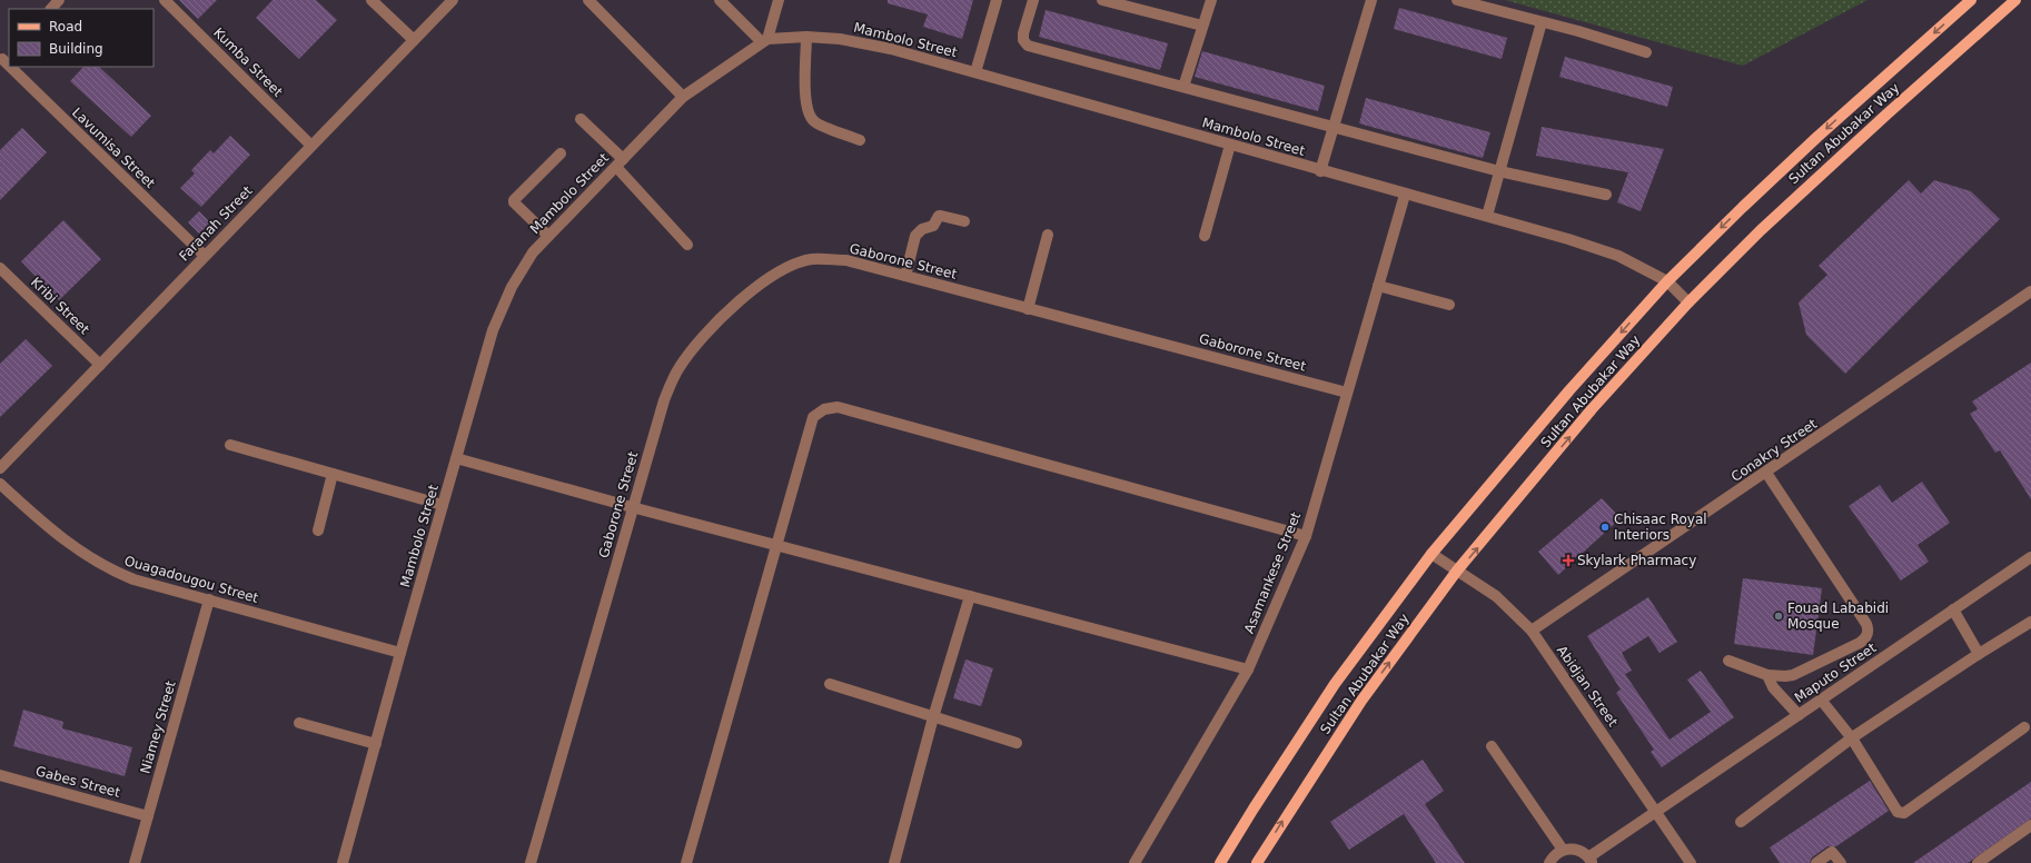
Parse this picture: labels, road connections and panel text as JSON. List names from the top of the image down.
{
  "streets": {
    "main road": ["Sultan Abubakar Way"],
    "street": [
      "Mambolo Street",
      "Kumba Street",
      "Lavumisa Street",
      "Faranah Street",
      "Gaborone Street",
      "Kribi Street",
      "Conakry Street",
      "Asamankese Street",
      "Ouagadougou Street",
      "Maputo Street",
      "Abidjan Street",
      "Niamey Street",
      "Gabes Street"
    ]
  },
  "crossings": [
    ["Mambolo Street", "Sultan Abubakar Way"],
    ["Mambolo Street", "Asamankese Street"],
    ["Mambolo Street", "Ouagadougou Street"],
    ["Kumba Street", "Faranah Street"],
    ["Sultan Abubakar Way", "Abidjan Street"],
    ["Lavumisa Street", "Faranah Street"],
    ["Faranah Street", "Kribi Street"],
    ["Gaborone Street", "Asamankese Street"],
    ["Conakry Street", "Abidjan Street"],
    ["Ouagadougou Street", "Niamey Street"],
    ["Maputo Street", "Abidjan Street"],
    ["Niamey Street", "Gabes Street"]
  ],
  "places": {
    "other": ["Chisaac Royal Interiors", "Fouad Lababidi Mosque"],
    "health": ["Skylark Pharmacy"]
  },
  "legend": ["Road", "Building"]
}
